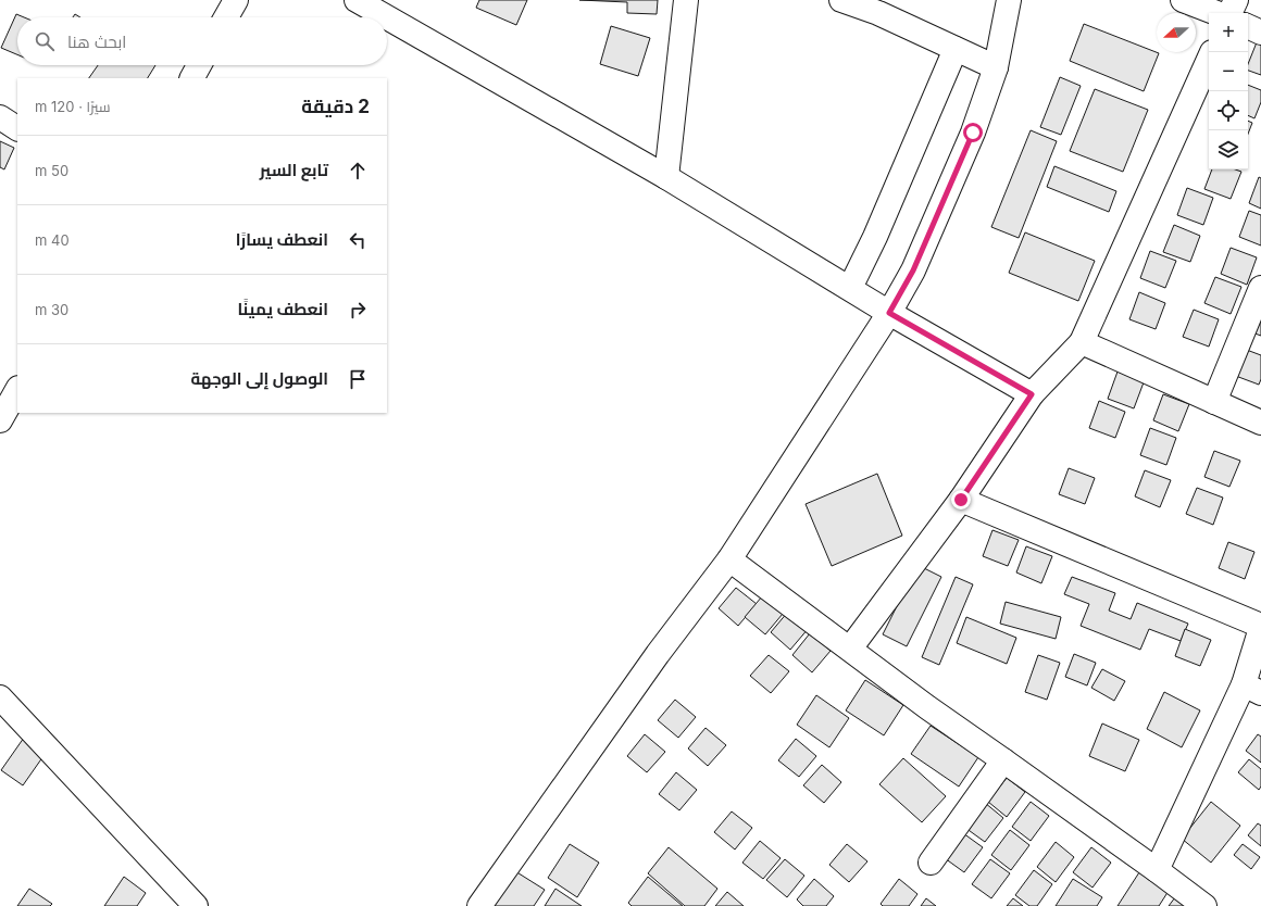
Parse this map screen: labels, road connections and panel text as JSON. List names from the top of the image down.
{
  "north": "left",
  "page": {
    "map_buttons": ["+", "−"],
    "search": "ابحث هنا",
    "heading": ["2 دقيقة", "سيرًا · 120 m"],
    "list": [
      ["تابع السير", "50 m"],
      ["انعطف يسارًا", "40 m"],
      ["انعطف يمينًا", "30 m"],
      "الوصول إلى الوجهة"
    ]
  }
}
